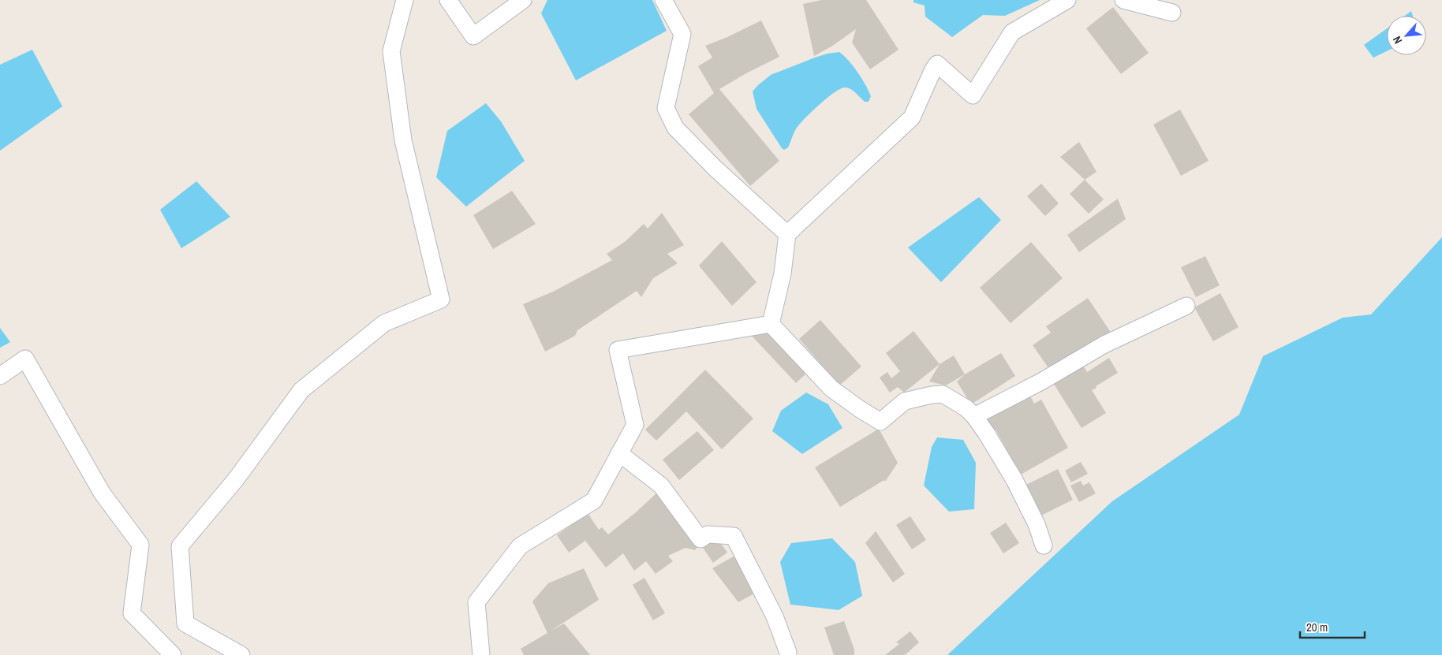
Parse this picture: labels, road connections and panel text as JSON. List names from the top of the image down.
{
  "scale_bar": "20 m",
  "north": "bottom left"
}
